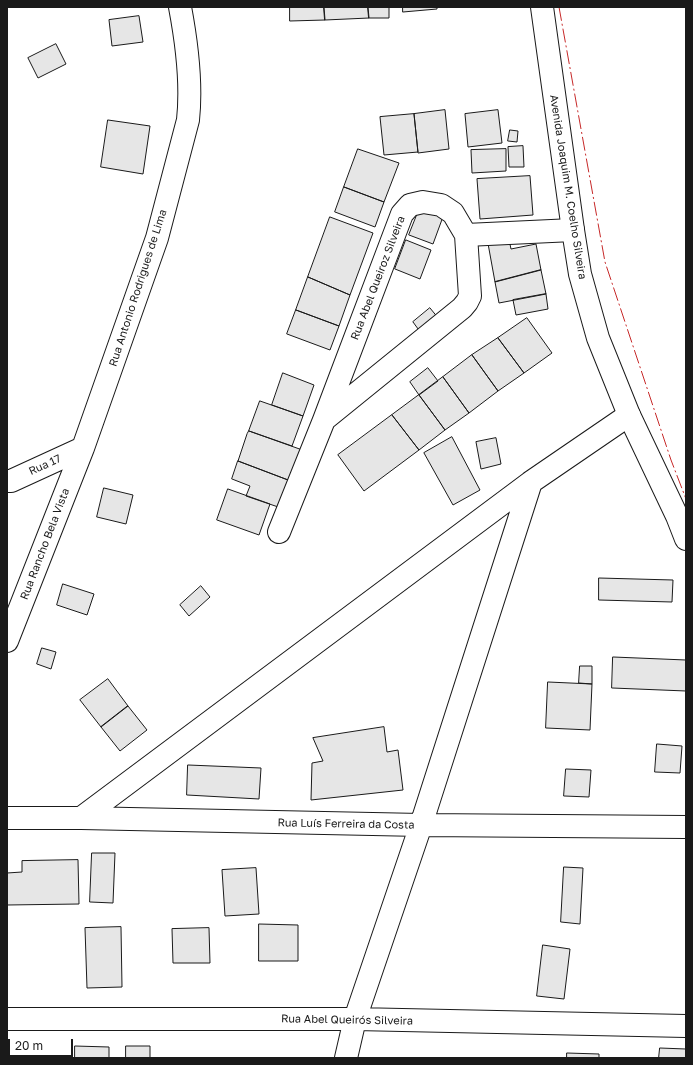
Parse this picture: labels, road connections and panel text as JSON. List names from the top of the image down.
{
  "streets": {
    "street": [
      "Avenida Joaquim M. Coelho Silveira",
      "Rua Abel Queiroz Silveira",
      "Rua Antonio Rodrigues de Lima",
      "Rua 17",
      "Rua Rancho Bela Vista",
      "Rua Luís Ferreira da Costa",
      "Rua Abel Queirós Silveira"
    ]
  },
  "crossings": [
    ["Rua Antonio Rodrigues de Lima", "Rua 17"],
    ["Rua Antonio Rodrigues de Lima", "Rua Rancho Bela Vista"],
    ["Rua 17", "Rua Rancho Bela Vista"]
  ],
  "scale_bar": "20 m"
}
